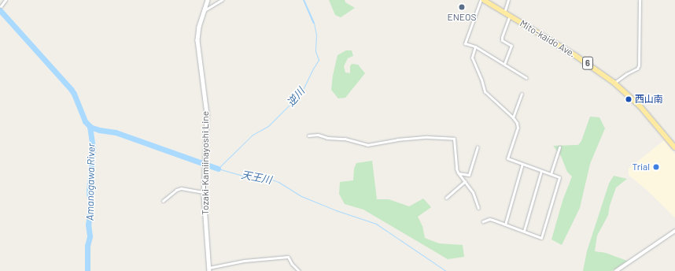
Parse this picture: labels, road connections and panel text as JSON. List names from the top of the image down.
{
  "streets": {
    "highway": ["Mito-kaido Ave.", "6"],
    "main road": ["Tozaki-Kamiinayoshi Line"]
  },
  "water": ["逆川", "天王川", "Amanogawa River"],
  "places": ["ENEOS", "西山南", "Trial"]
}
